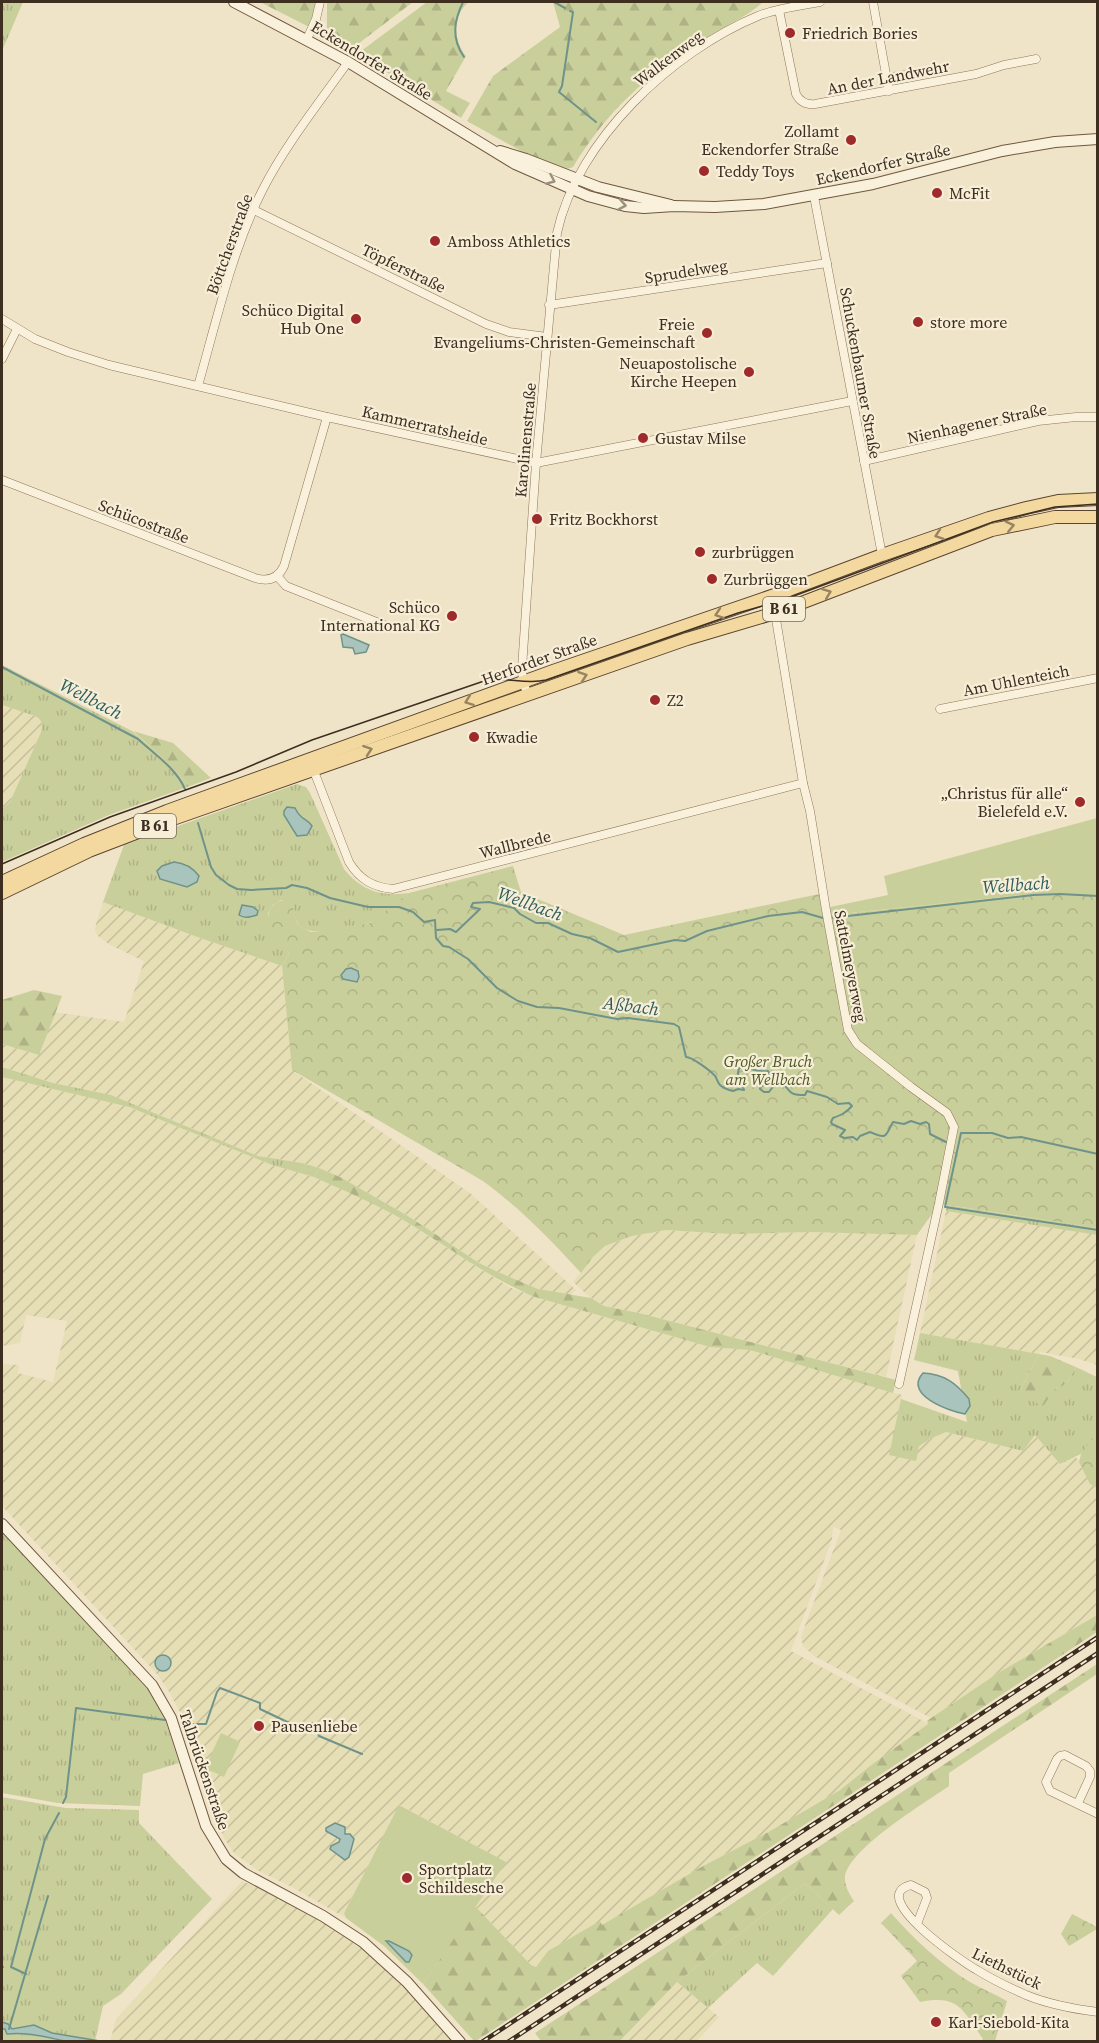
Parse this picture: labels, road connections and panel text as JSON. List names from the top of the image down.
{
  "streets": {
    "main road": ["B 61", "Herforder Straße"],
    "street": [
      "Walkenweg",
      "Eckendorfer Straße",
      "An der Landwehr",
      "Böttcherstraße",
      "Töpferstraße",
      "Sprudelweg",
      "Schuckenbaumer Straße",
      "Nienhagener Straße",
      "Kammerratsheide",
      "Karolinenstraße",
      "Schücostraße",
      "Am Uhlenteich",
      "Wallbrede",
      "Sattelmeyerweg",
      "Talbrückenstraße",
      "Liethstück"
    ]
  },
  "crossings": [
    ["Walkenweg", "Eckendorfer Straße"],
    ["Walkenweg", "An der Landwehr"],
    ["Walkenweg", "Karolinenstraße"],
    ["Eckendorfer Straße", "Böttcherstraße"],
    ["Eckendorfer Straße", "Schuckenbaumer Straße"],
    ["Eckendorfer Straße", "Karolinenstraße"],
    ["Böttcherstraße", "Töpferstraße"],
    ["Böttcherstraße", "Kammerratsheide"],
    ["Töpferstraße", "Karolinenstraße"],
    ["Sprudelweg", "Schuckenbaumer Straße"],
    ["Sprudelweg", "Karolinenstraße"],
    ["Schuckenbaumer Straße", "Nienhagener Straße"],
    ["Schuckenbaumer Straße", "Kammerratsheide"],
    ["Schuckenbaumer Straße", "Herforder Straße"],
    ["Kammerratsheide", "Karolinenstraße"],
    ["Karolinenstraße", "Herforder Straße"],
    ["Herforder Straße", "Wallbrede"],
    ["Herforder Straße", "Sattelmeyerweg"],
    ["Wallbrede", "Sattelmeyerweg"]
  ],
  "water": ["Wellbach", "Aßbach"],
  "parks": ["Großer Bruch am Wellbach"],
  "places": [
    "Friedrich Bories",
    "Zollamt Eckendorfer Straße",
    "Teddy Toys",
    "McFit",
    "Amboss Athletics",
    "Schüco Digital Hub One",
    "store more",
    "Freie Evangeliums-Christen-Gemeinschaft",
    "Neuapostolische Kirche Heepen",
    "Gustav Milse",
    "Fritz Bockhorst",
    "zurbrüggen",
    "Zurbrüggen",
    "Schüco International KG",
    "Z2",
    "Kwadie",
    "„Christus für alle“ Bielefeld e.V.",
    "Pausenliebe",
    "Sportplatz Schildesche",
    "Karl-Siebold-Kita"
  ]
}
